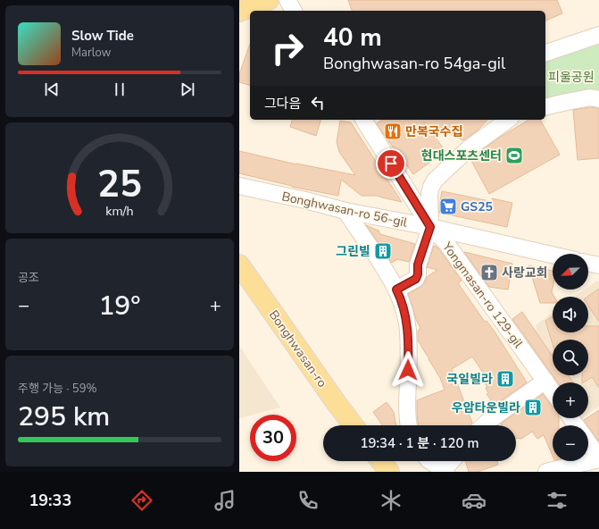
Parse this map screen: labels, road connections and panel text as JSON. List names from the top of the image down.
{
  "streets": {
    "main road": ["Bonghwasan-ro"],
    "street": ["Bonghwasan-ro 56-gil", "Yongmasan-ro 129-gil"]
  },
  "crossings": [
    ["Bonghwasan-ro 56-gil", "Yongmasan-ro 129-gil"]
  ],
  "parks": ["피울공원"],
  "places": {
    "restaurant": ["만복국수집"],
    "sports": ["현대스포츠센터"],
    "supermarket": ["GS25"],
    "building": ["그린빌", "국일빌라", "우암타운빌라"],
    "church": ["사랑교회"]
  },
  "north": "bottom left",
  "page": {
    "turn": ["40 m", "Bonghwasan-ro 54ga-gil"],
    "song": ["Slow Tide", "Marlow"],
    "then": "그다음",
    "tile": [
      "공조",
      ["주행 가능 · 59%", "295 km"]
    ],
    "map_buttons": ["+", "−"],
    "heat": ["−", "19°", "+"],
    "limit": "30",
    "trip": "19:34 · 1 분 · 120 m",
    "tabs": "19:33",
    "gauge": ["25", "km/h"]
  }
}
